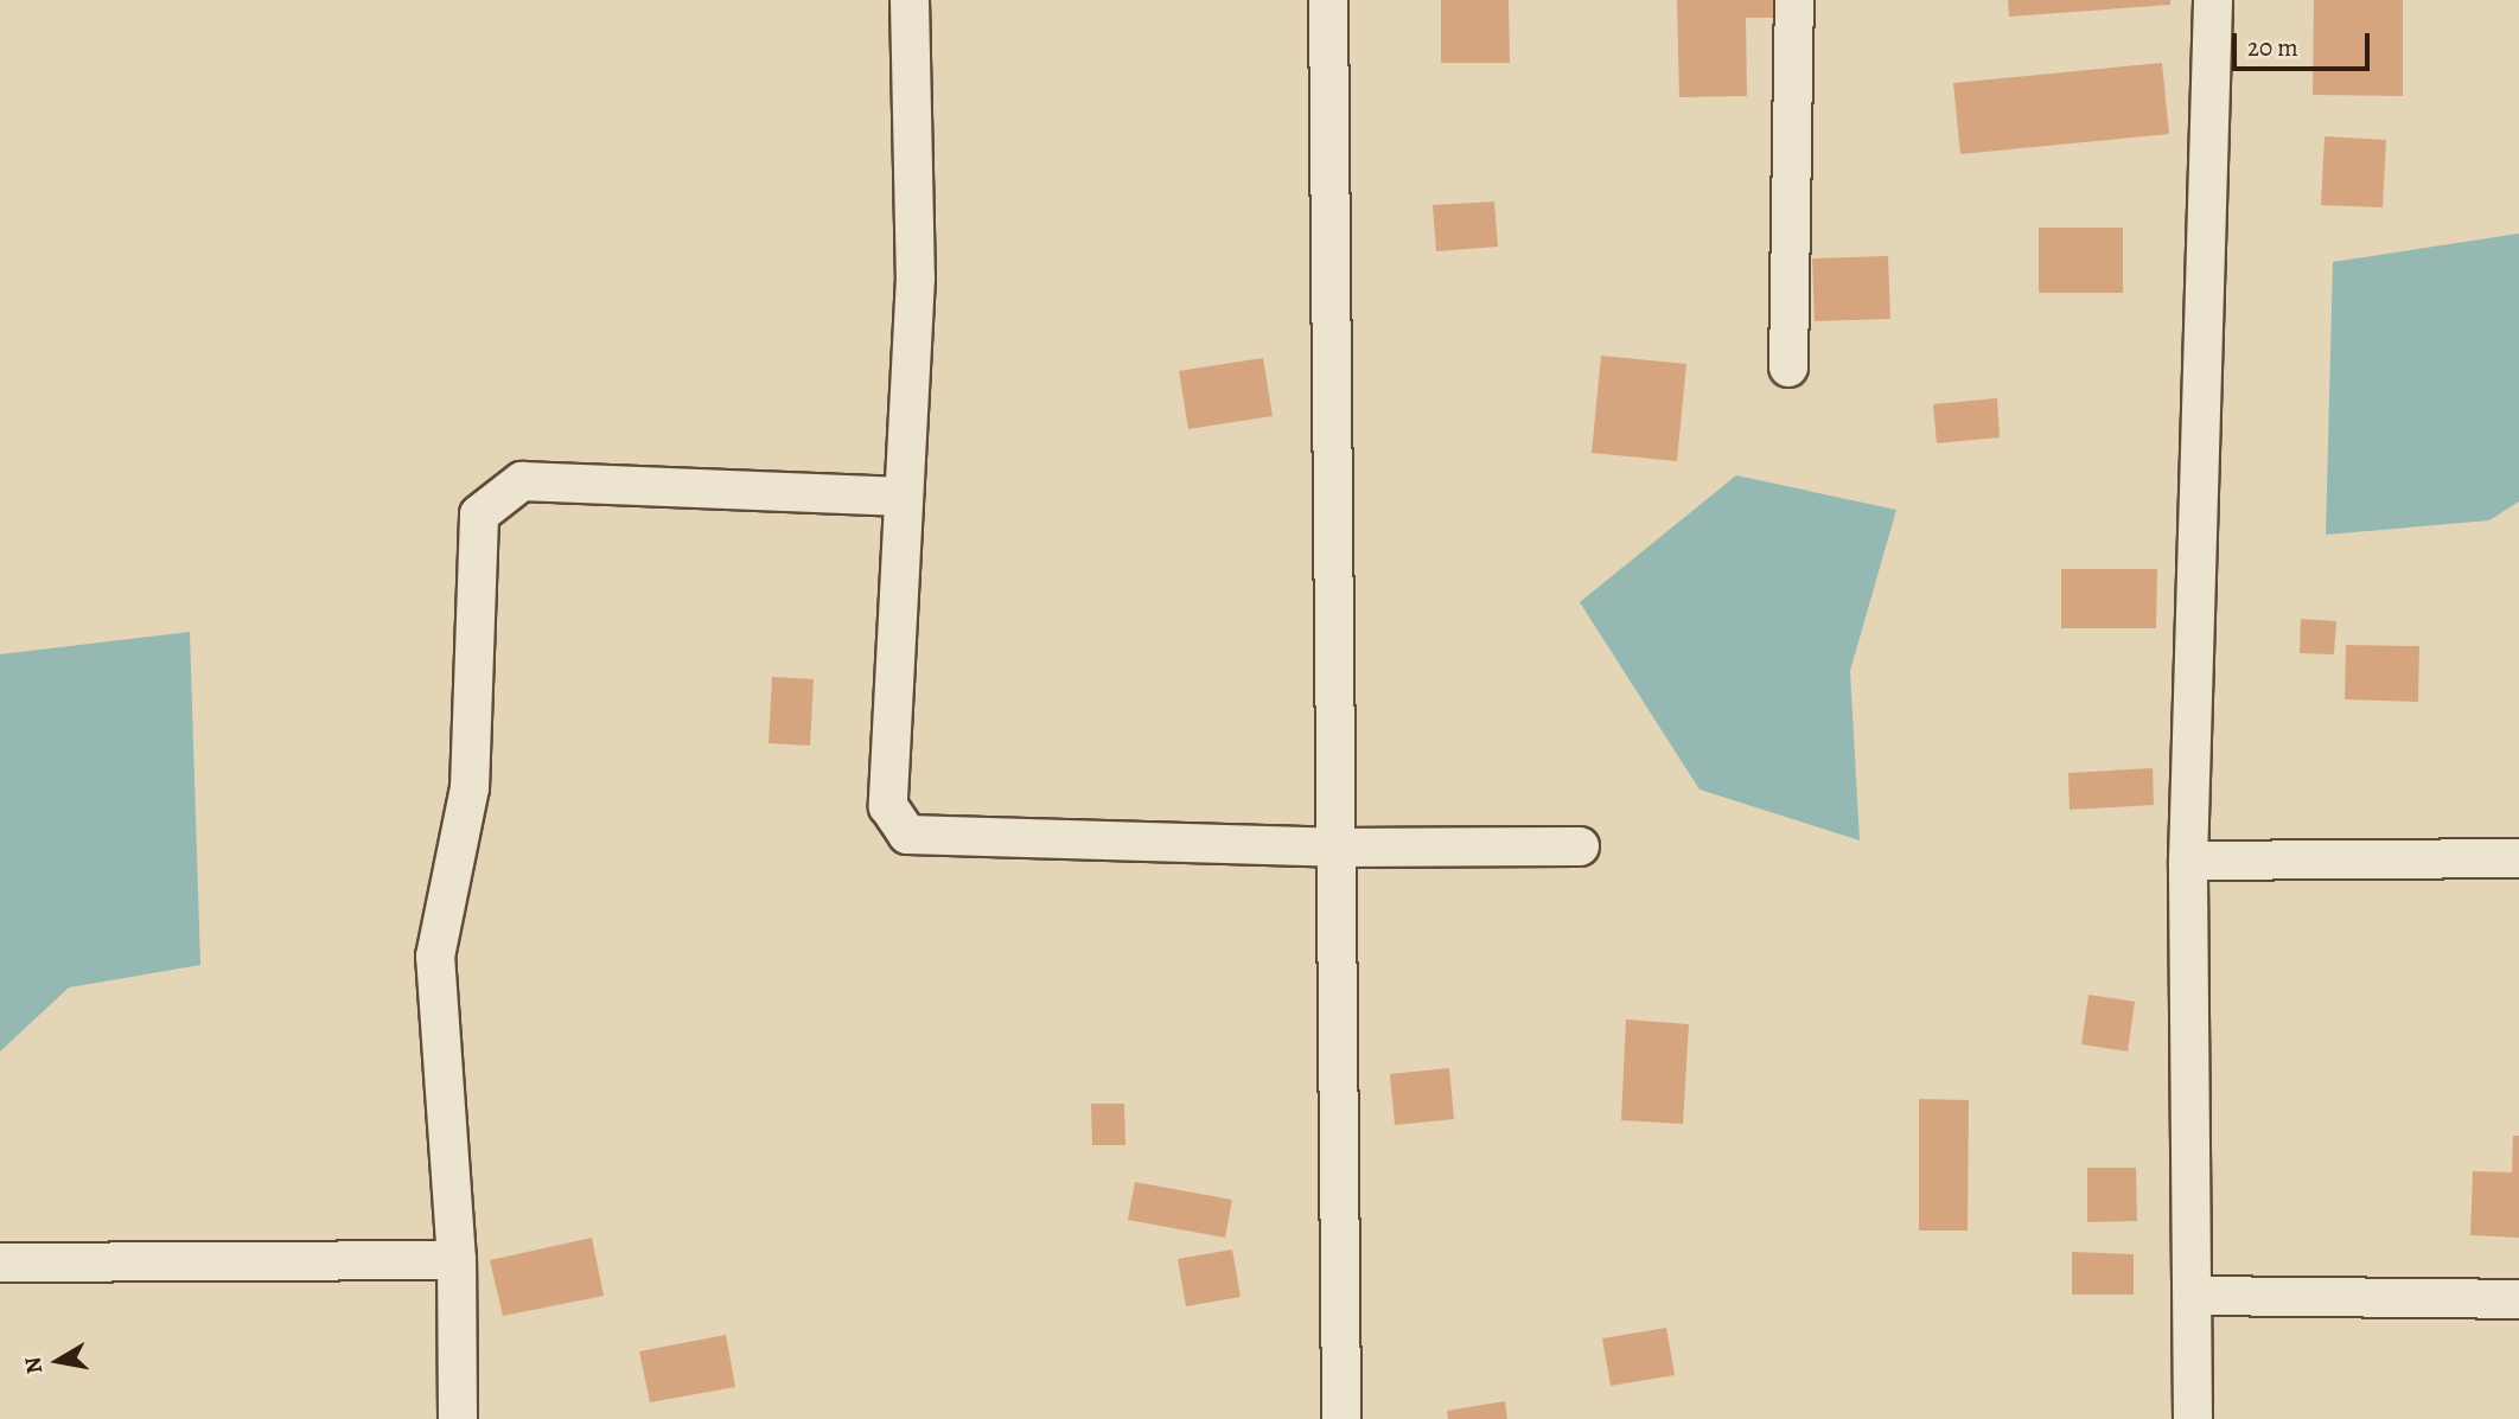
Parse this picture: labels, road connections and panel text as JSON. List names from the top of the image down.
{
  "scale_bar": "20 m",
  "north": "left"
}
